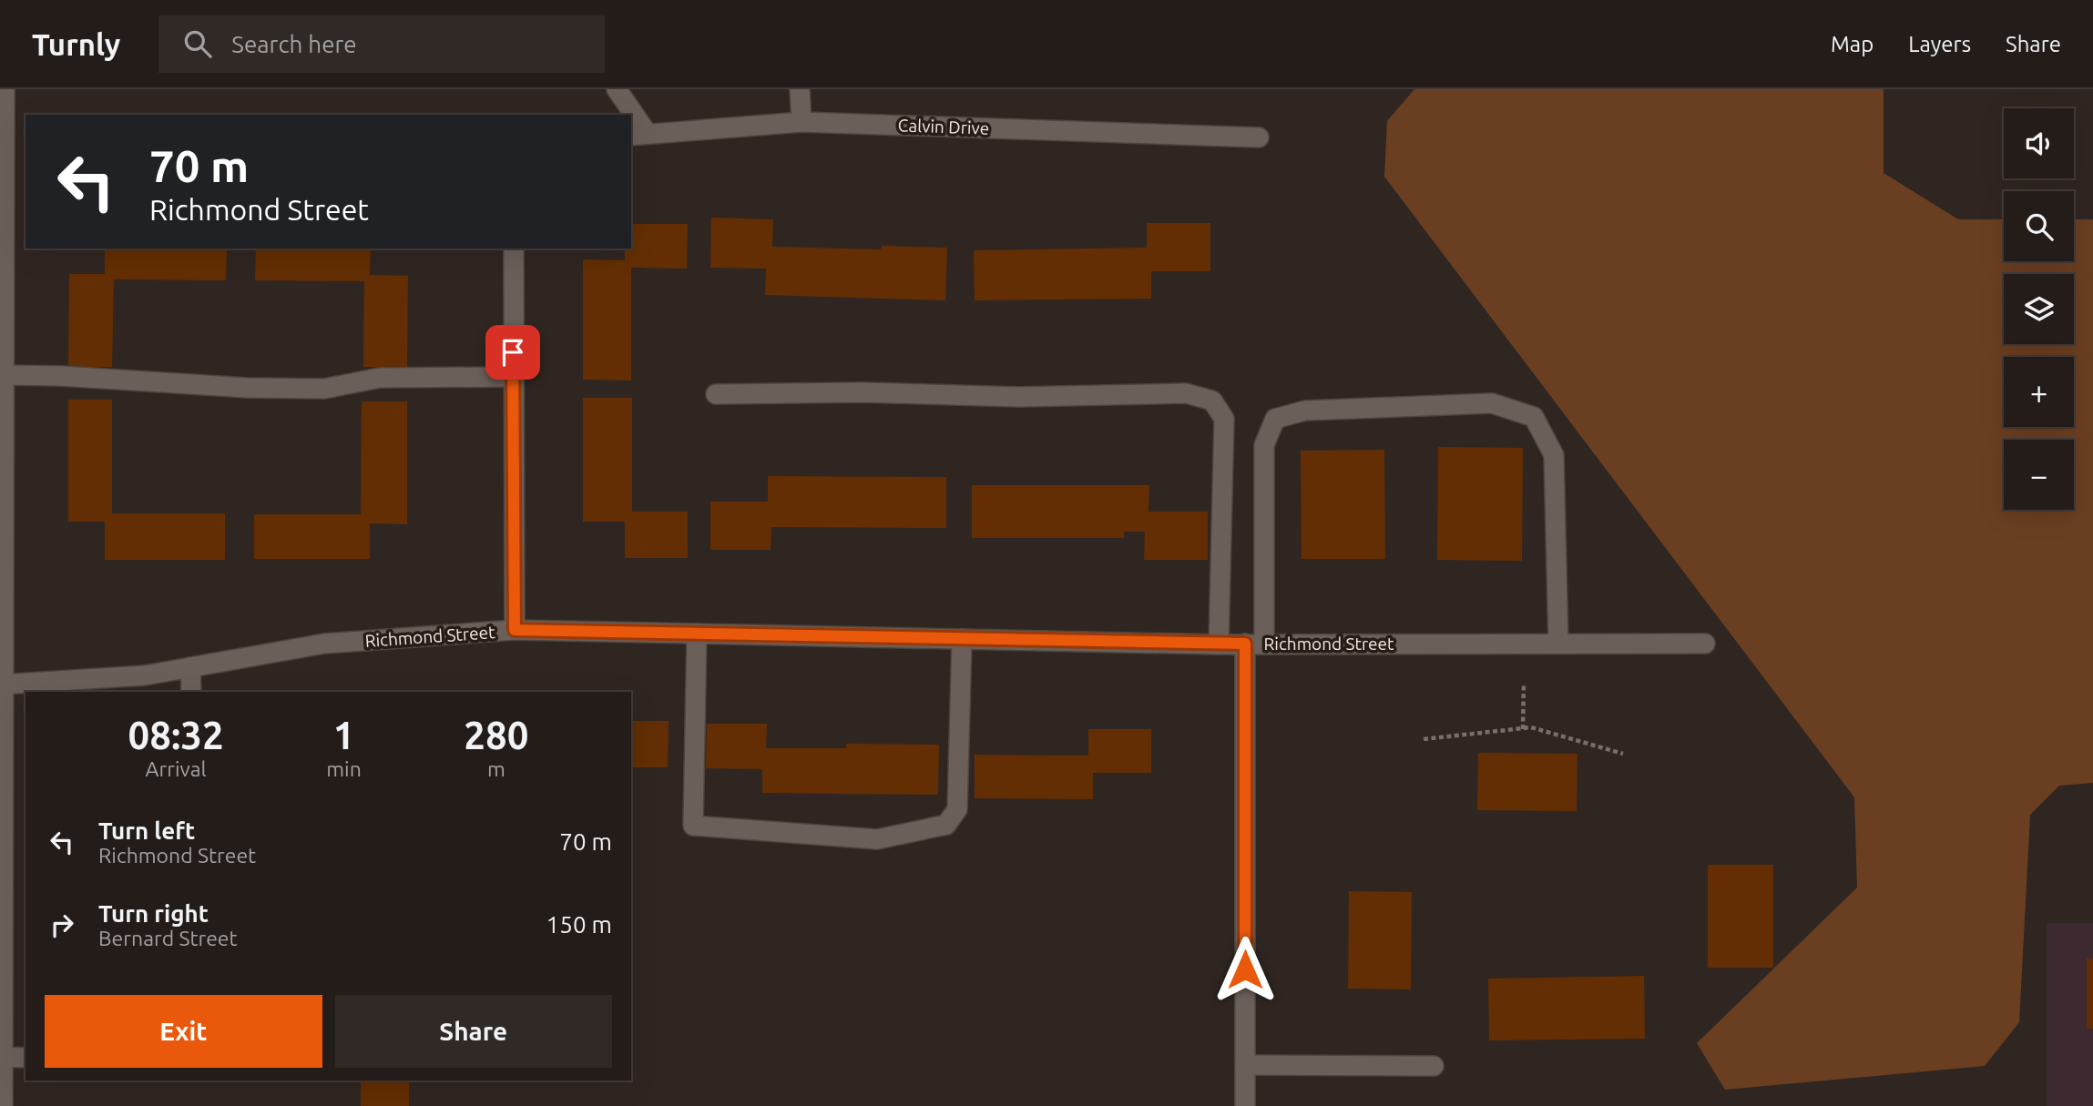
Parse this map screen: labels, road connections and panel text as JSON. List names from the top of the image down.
{
  "streets": {
    "street": ["Calvin Drive", "Richmond Street"]
  },
  "page": {
    "header": "Turnly",
    "search": "Search here",
    "nav": ["Map", "Layers", "Share"],
    "map_buttons": ["+", "−"],
    "turn": ["70 m", "Richmond Street"],
    "eta": [
      "08:32",
      "Arrival",
      "1",
      "min",
      "280",
      "m"
    ],
    "list": [
      {
        "name": "Turn left",
        "note": "Richmond Street",
        "value": "70 m"
      },
      {
        "name": "Turn right",
        "note": "Bernard Street",
        "value": "150 m"
      }
    ],
    "buttons": ["Exit", "Share"]
  }
}
